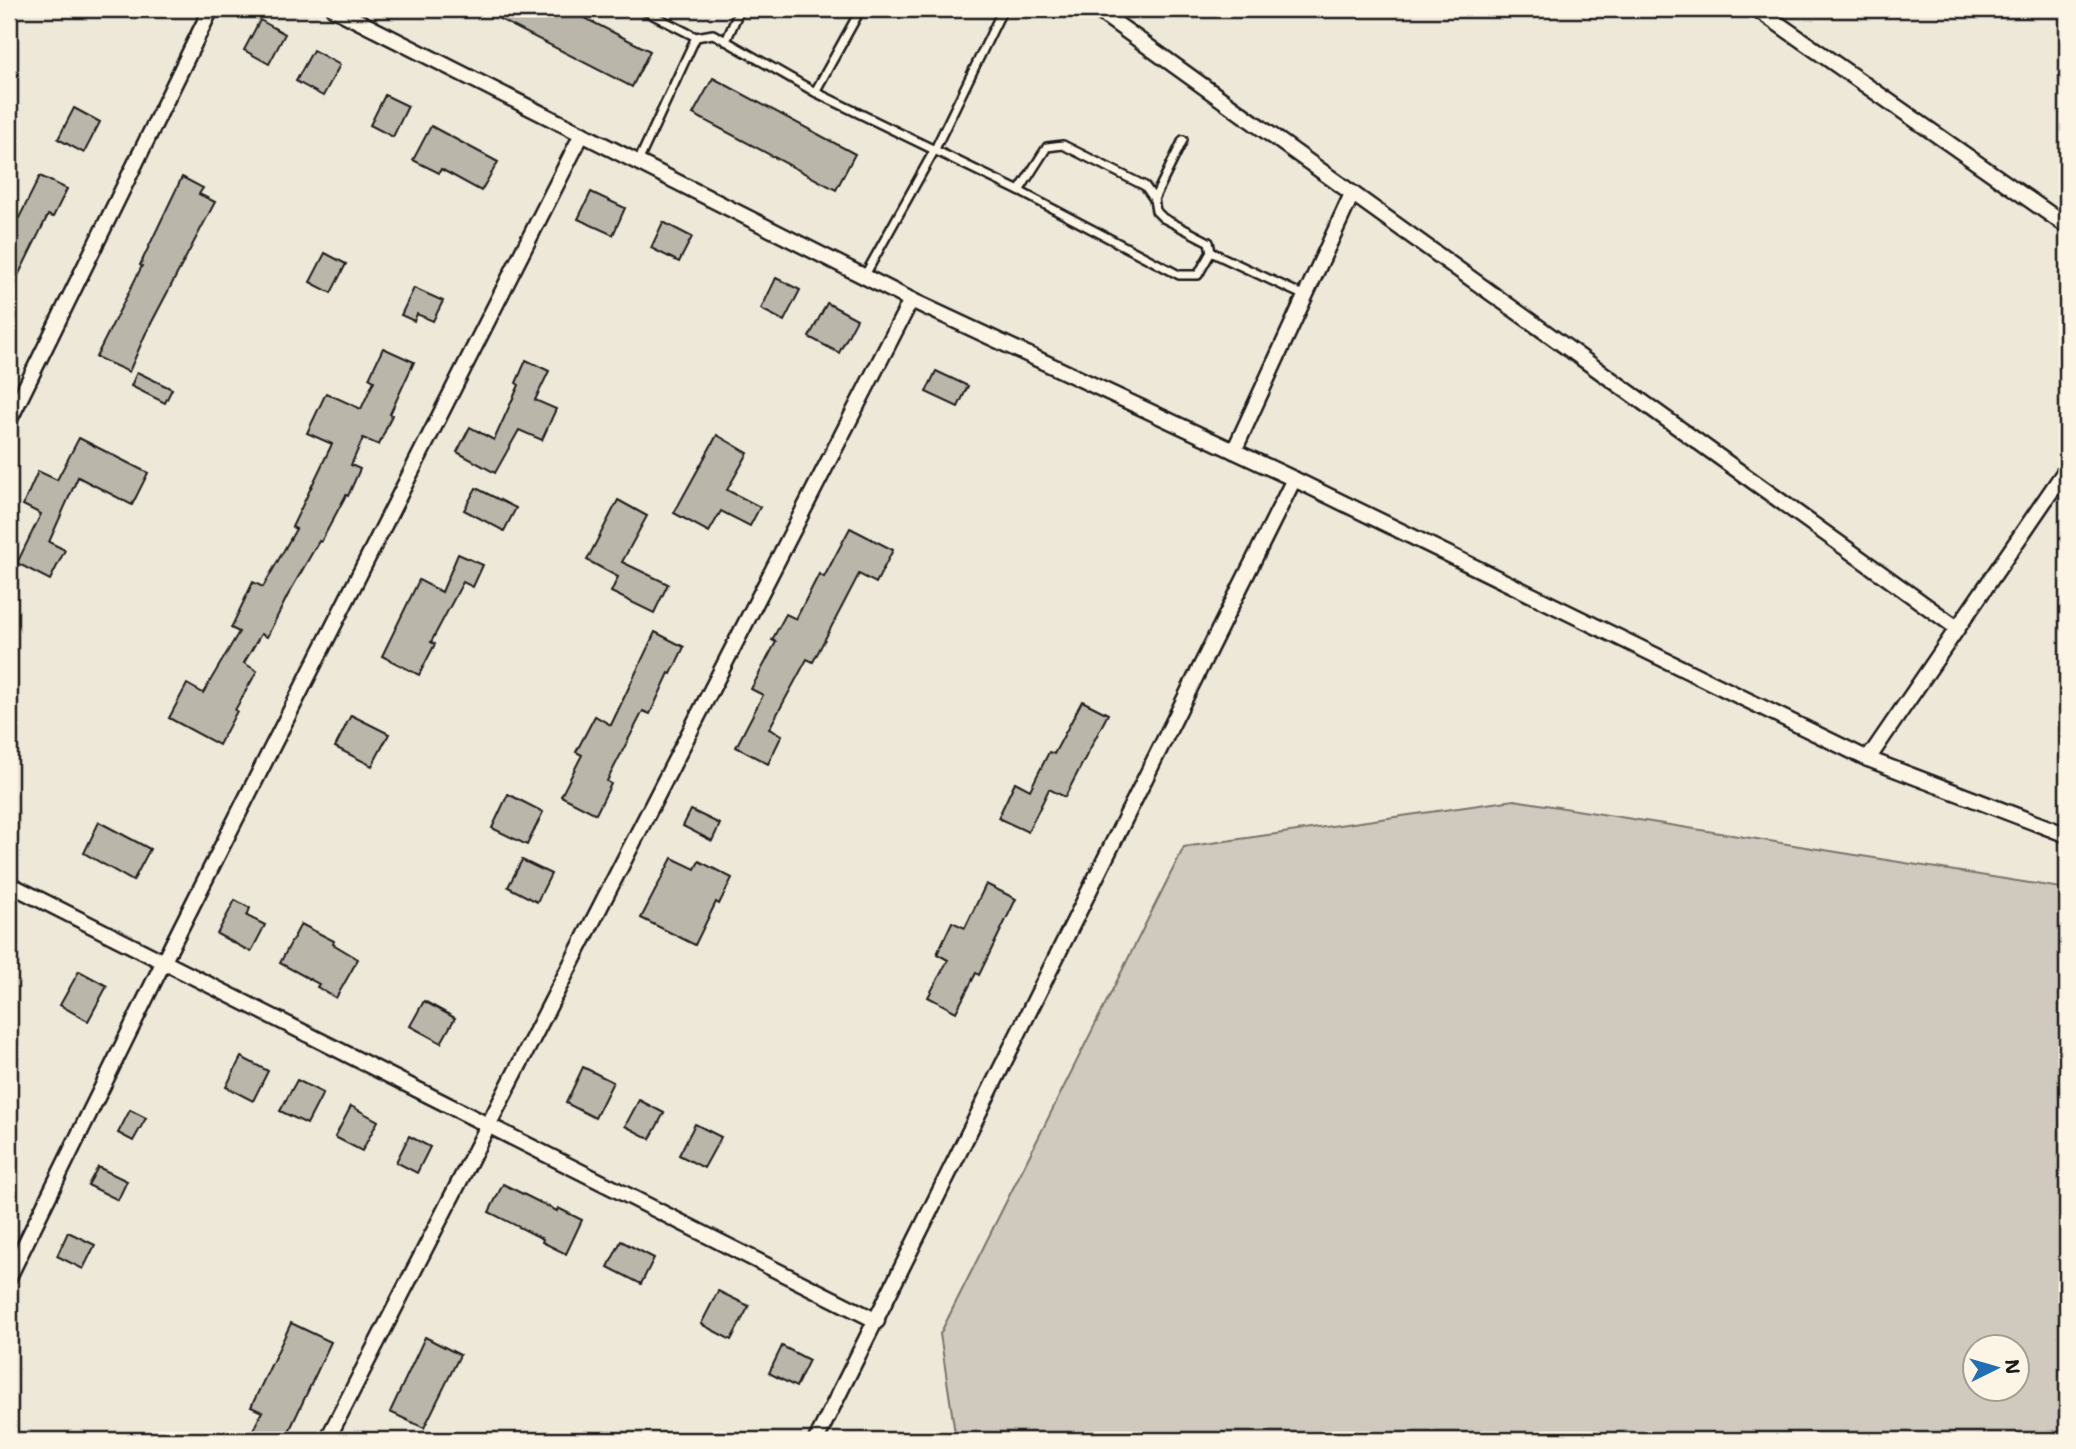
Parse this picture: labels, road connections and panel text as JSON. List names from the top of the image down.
{
  "north": "right"
}
